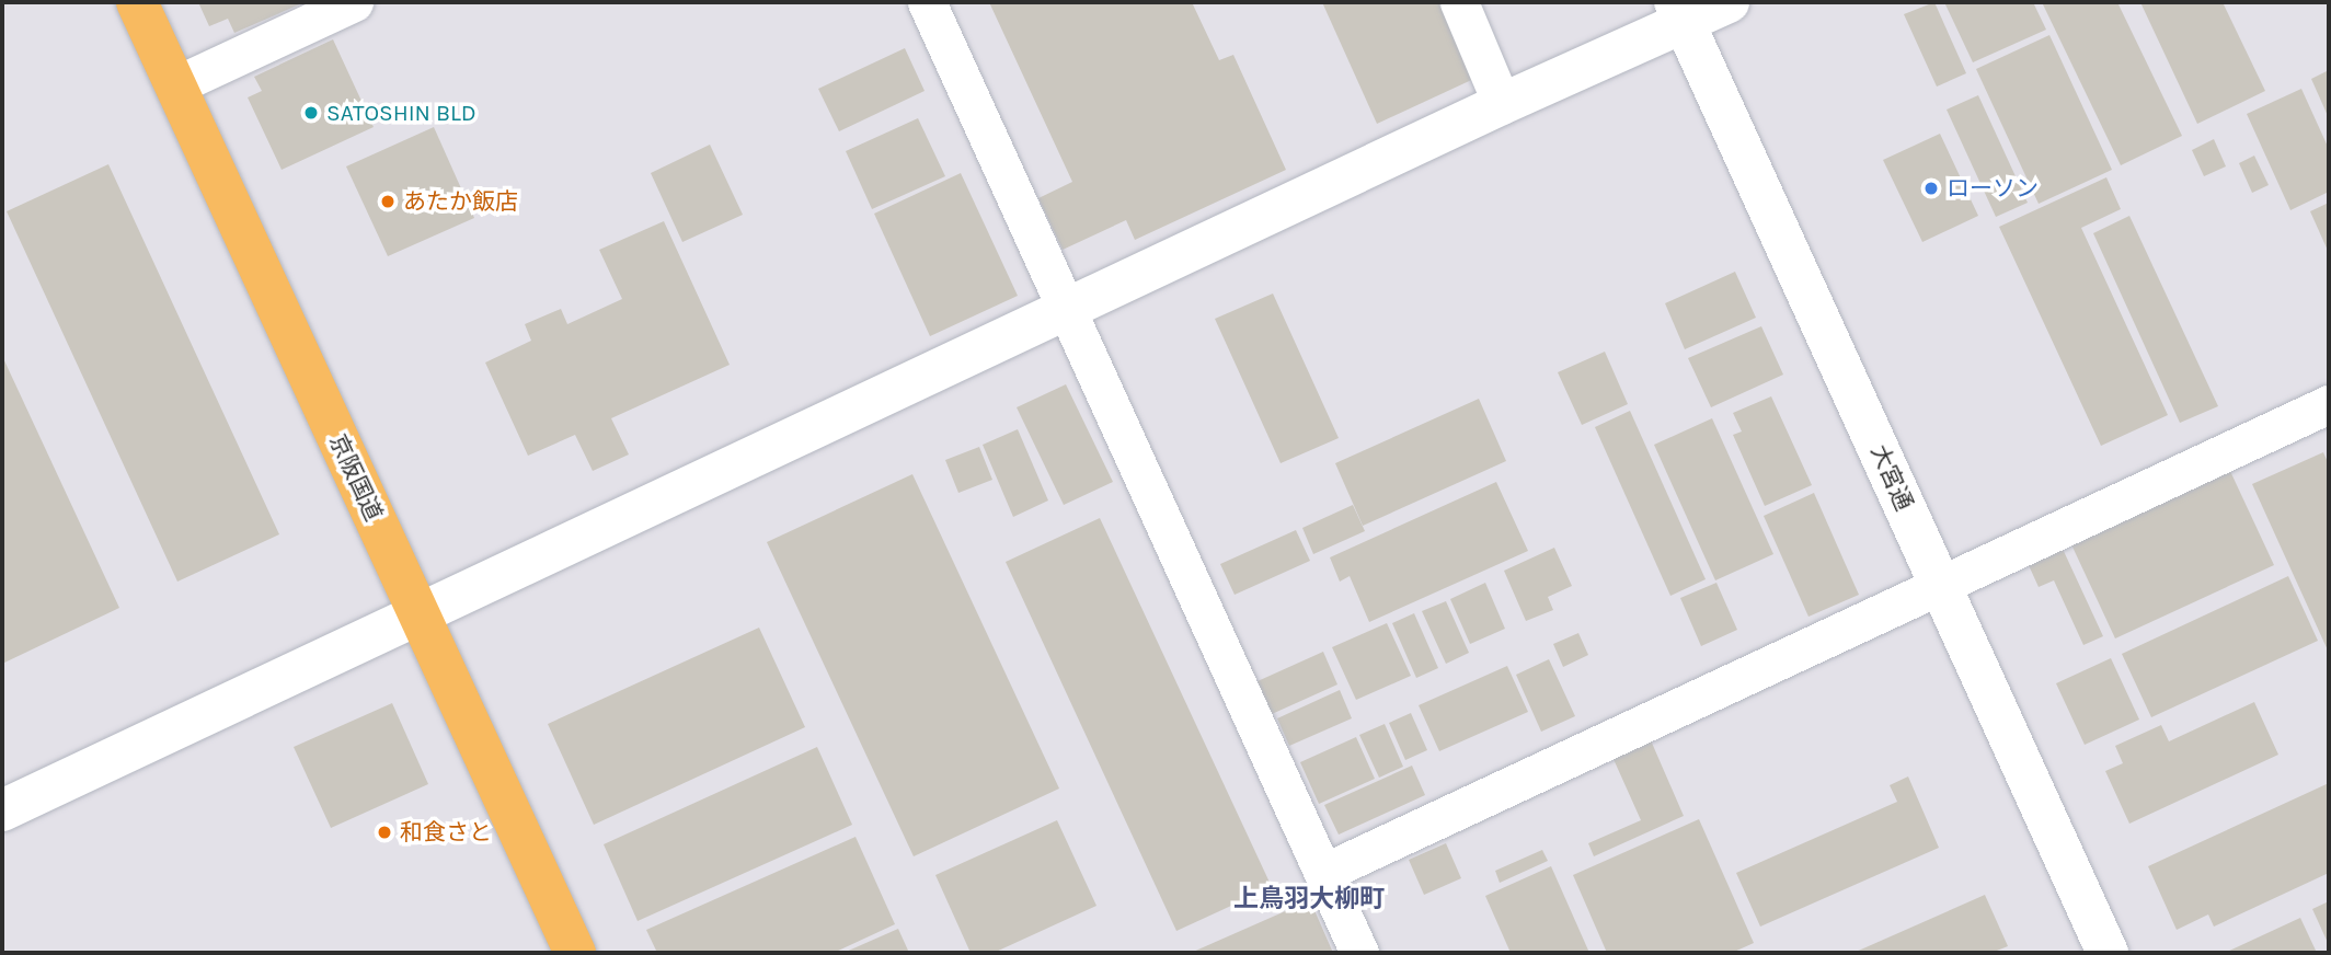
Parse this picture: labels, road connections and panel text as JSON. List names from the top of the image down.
{
  "streets": {
    "highway": ["京阪国道"],
    "street": ["大宮通"]
  },
  "districts": ["上鳥羽大柳町"],
  "places": [
    "SATOSHIN BLD",
    "ローソン",
    "あたか飯店",
    "和食さと"
  ]
}
